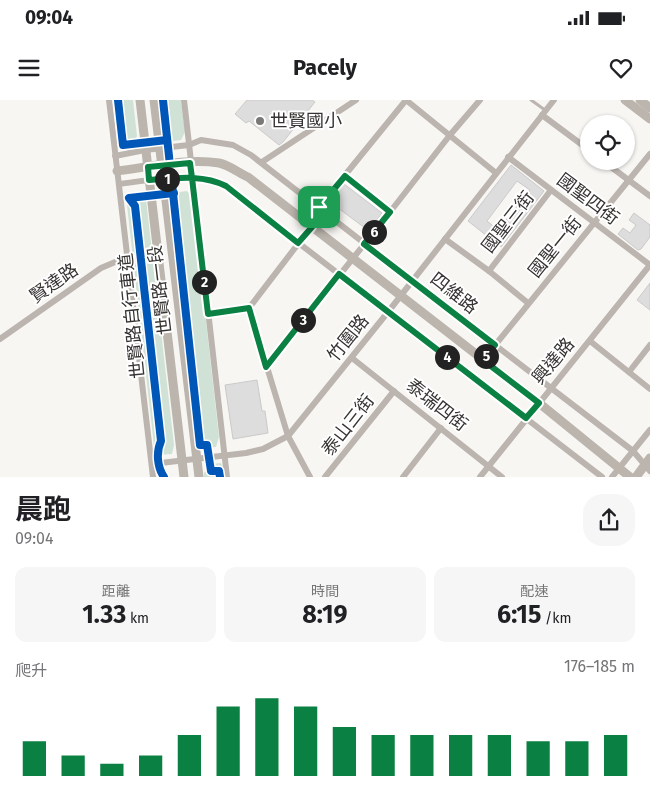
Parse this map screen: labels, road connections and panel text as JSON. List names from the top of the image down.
{
  "streets": {
    "street": [
      "國聖四街",
      "國聖三街",
      "國聖一街",
      "賢達路",
      "世賢路一段",
      "四維路",
      "竹圍路",
      "興達路",
      "泰瑞四街",
      "泰山三街"
    ],
    "cycle path": ["世賢路自行車道"]
  },
  "crossings": [
    ["國聖四街", "國聖三街"],
    ["國聖四街", "國聖一街"],
    ["國聖四街", "竹圍路"],
    ["國聖四街", "興達路"],
    ["國聖一街", "四維路"],
    ["賢達路", "世賢路一段"],
    ["世賢路一段", "四維路"],
    ["世賢路一段", "竹圍路"],
    ["四維路", "竹圍路"],
    ["四維路", "興達路"],
    ["竹圍路", "泰瑞四街"],
    ["興達路", "泰瑞四街"],
    ["泰瑞四街", "泰山三街"]
  ],
  "places": ["世賢國小"],
  "page": {
    "status": "09:04",
    "header": "Pacely",
    "pins": [
      "1",
      "6",
      "2",
      "3",
      "5",
      "4"
    ],
    "heading": ["晨跑", "09:04"],
    "stats": [
      ["距離", "1.33 km"],
      ["時間", "8:19"],
      ["配速", "6:15 /km"]
    ],
    "chart": ["爬升", "176–185 m"]
  }
}
